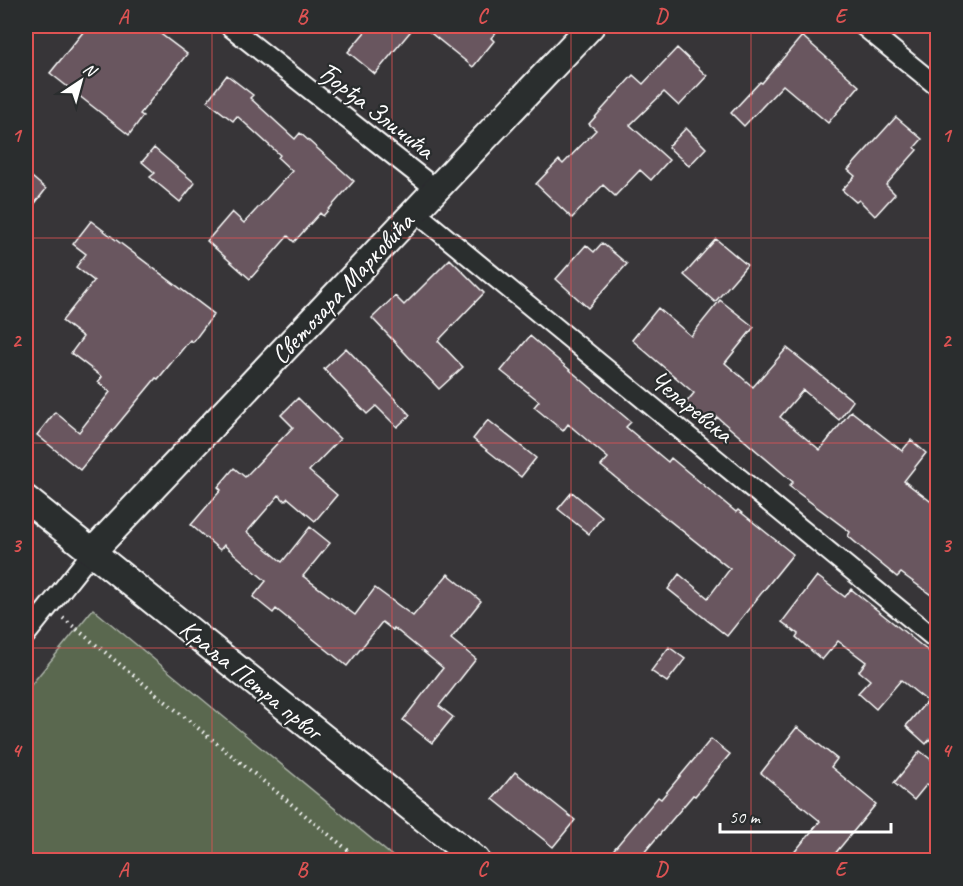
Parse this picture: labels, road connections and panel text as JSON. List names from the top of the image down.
{
  "streets": {
    "street": [
      "Ђорђа Зличића",
      "Светозара Марковића",
      "Челаревска",
      "Краља Петра првог"
    ]
  },
  "crossings": [
    ["Ђорђа Зличића", "Светозара Марковића"],
    ["Светозара Марковића", "Челаревска"],
    ["Светозара Марковића", "Краља Петра првог"]
  ],
  "scale_bar": "50 m",
  "north": "top right",
  "grid": {
    "columns": [
      "A",
      "B",
      "C",
      "D",
      "E"
    ],
    "rows": [
      "1",
      "2",
      "3",
      "4"
    ]
  }
}
